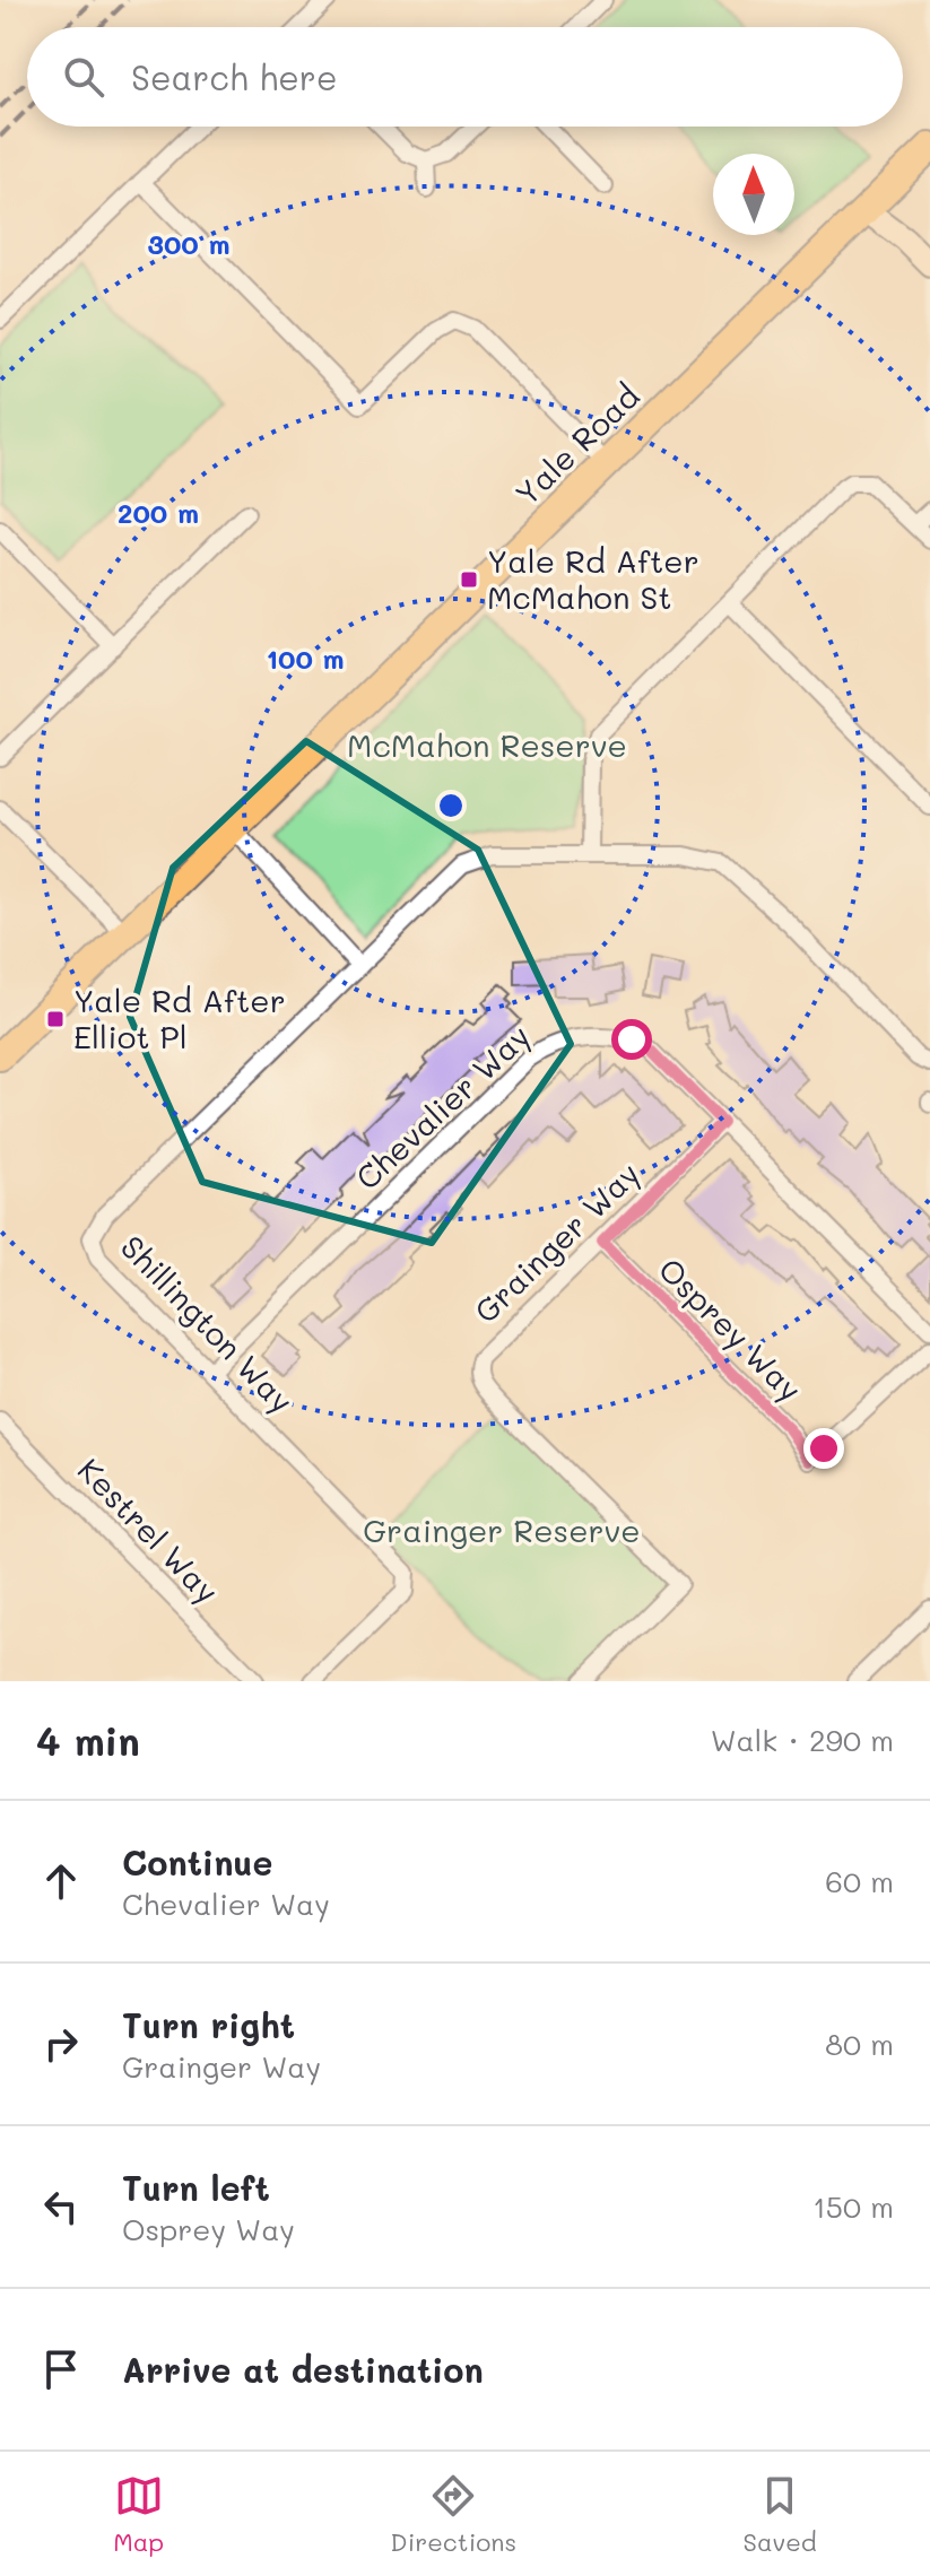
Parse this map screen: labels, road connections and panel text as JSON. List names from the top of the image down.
{
  "streets": {
    "main road": ["Yale Road"],
    "street": [
      "Chevalier Way",
      "Grainger Way",
      "Shillington Way",
      "Osprey Way",
      "Kestrel Way"
    ]
  },
  "crossings": [
    ["Chevalier Way", "Grainger Way"],
    ["Chevalier Way", "Shillington Way"],
    ["Grainger Way", "Osprey Way"]
  ],
  "parks": ["McMahon Reserve", "Grainger Reserve"],
  "places": {
    "transit": ["Yale Rd After McMahon St", "Yale Rd After Elliot Pl"]
  },
  "north": "top",
  "page": {
    "search": "Search here",
    "heading": ["4 min", "Walk · 290 m"],
    "list": [
      ["Continue", "Chevalier Way", "60 m"],
      ["Turn right", "Grainger Way", "80 m"],
      ["Turn left", "Osprey Way", "150 m"],
      "Arrive at destination"
    ],
    "nav": ["Map", "Directions", "Saved"]
  },
  "rings": ["300 m", "200 m", "100 m"]
}
